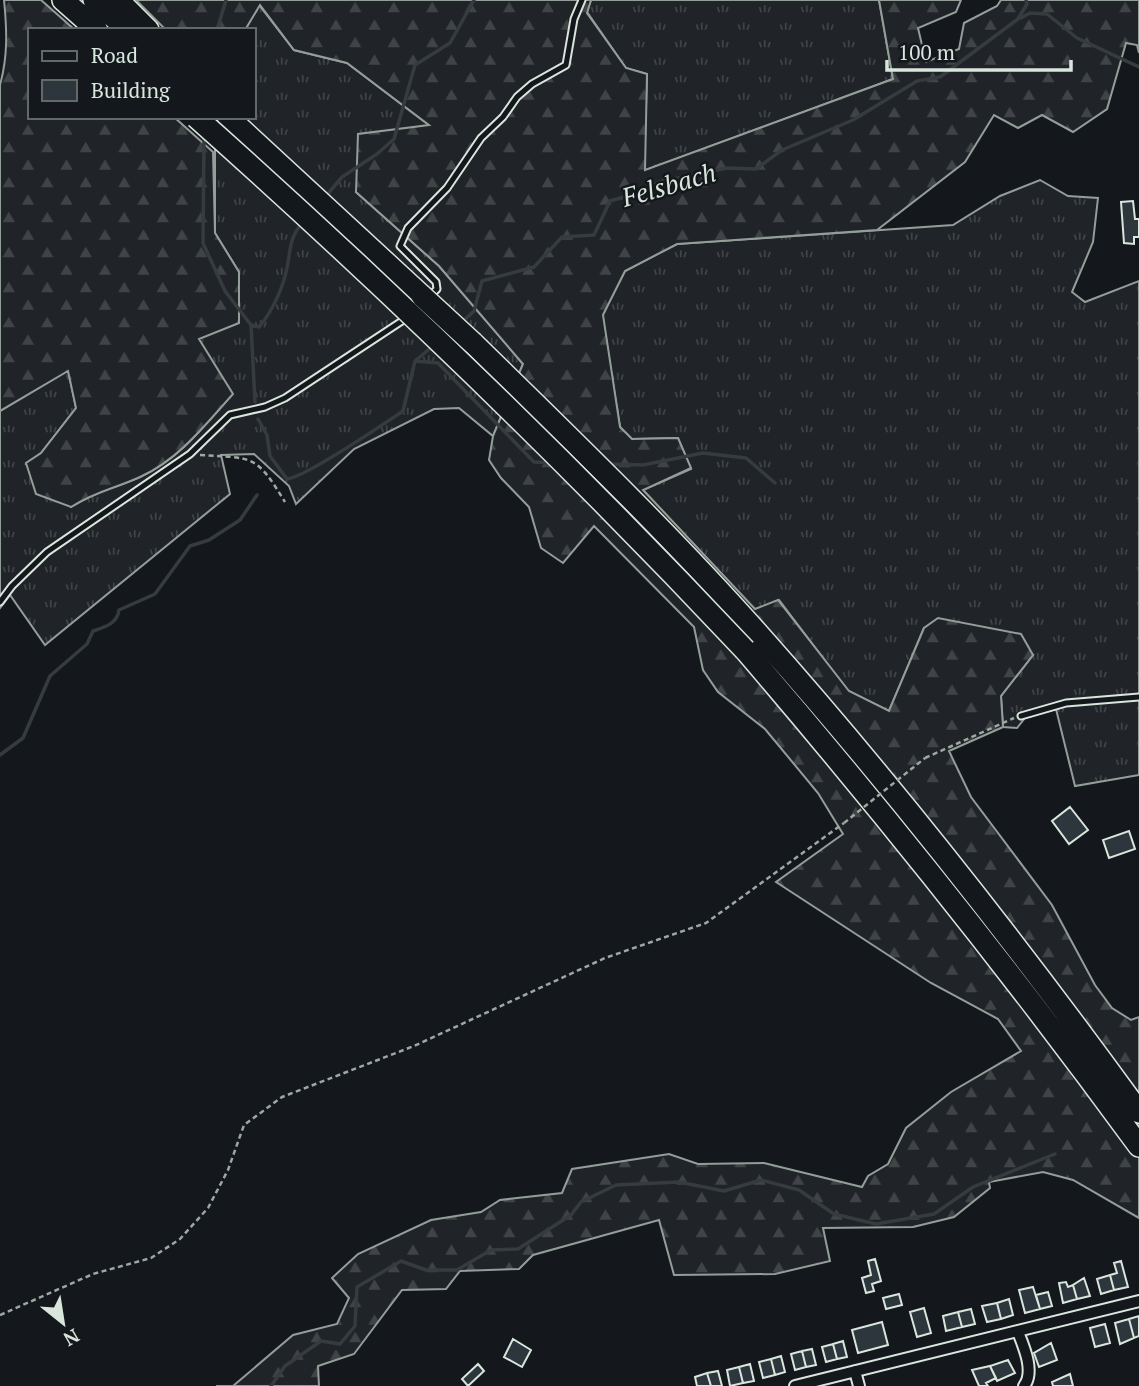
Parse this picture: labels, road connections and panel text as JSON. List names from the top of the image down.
{
  "water": ["Felsbach"],
  "legend": ["Road", "Building"],
  "scale_bar": "100 m",
  "north": "bottom right"
}
